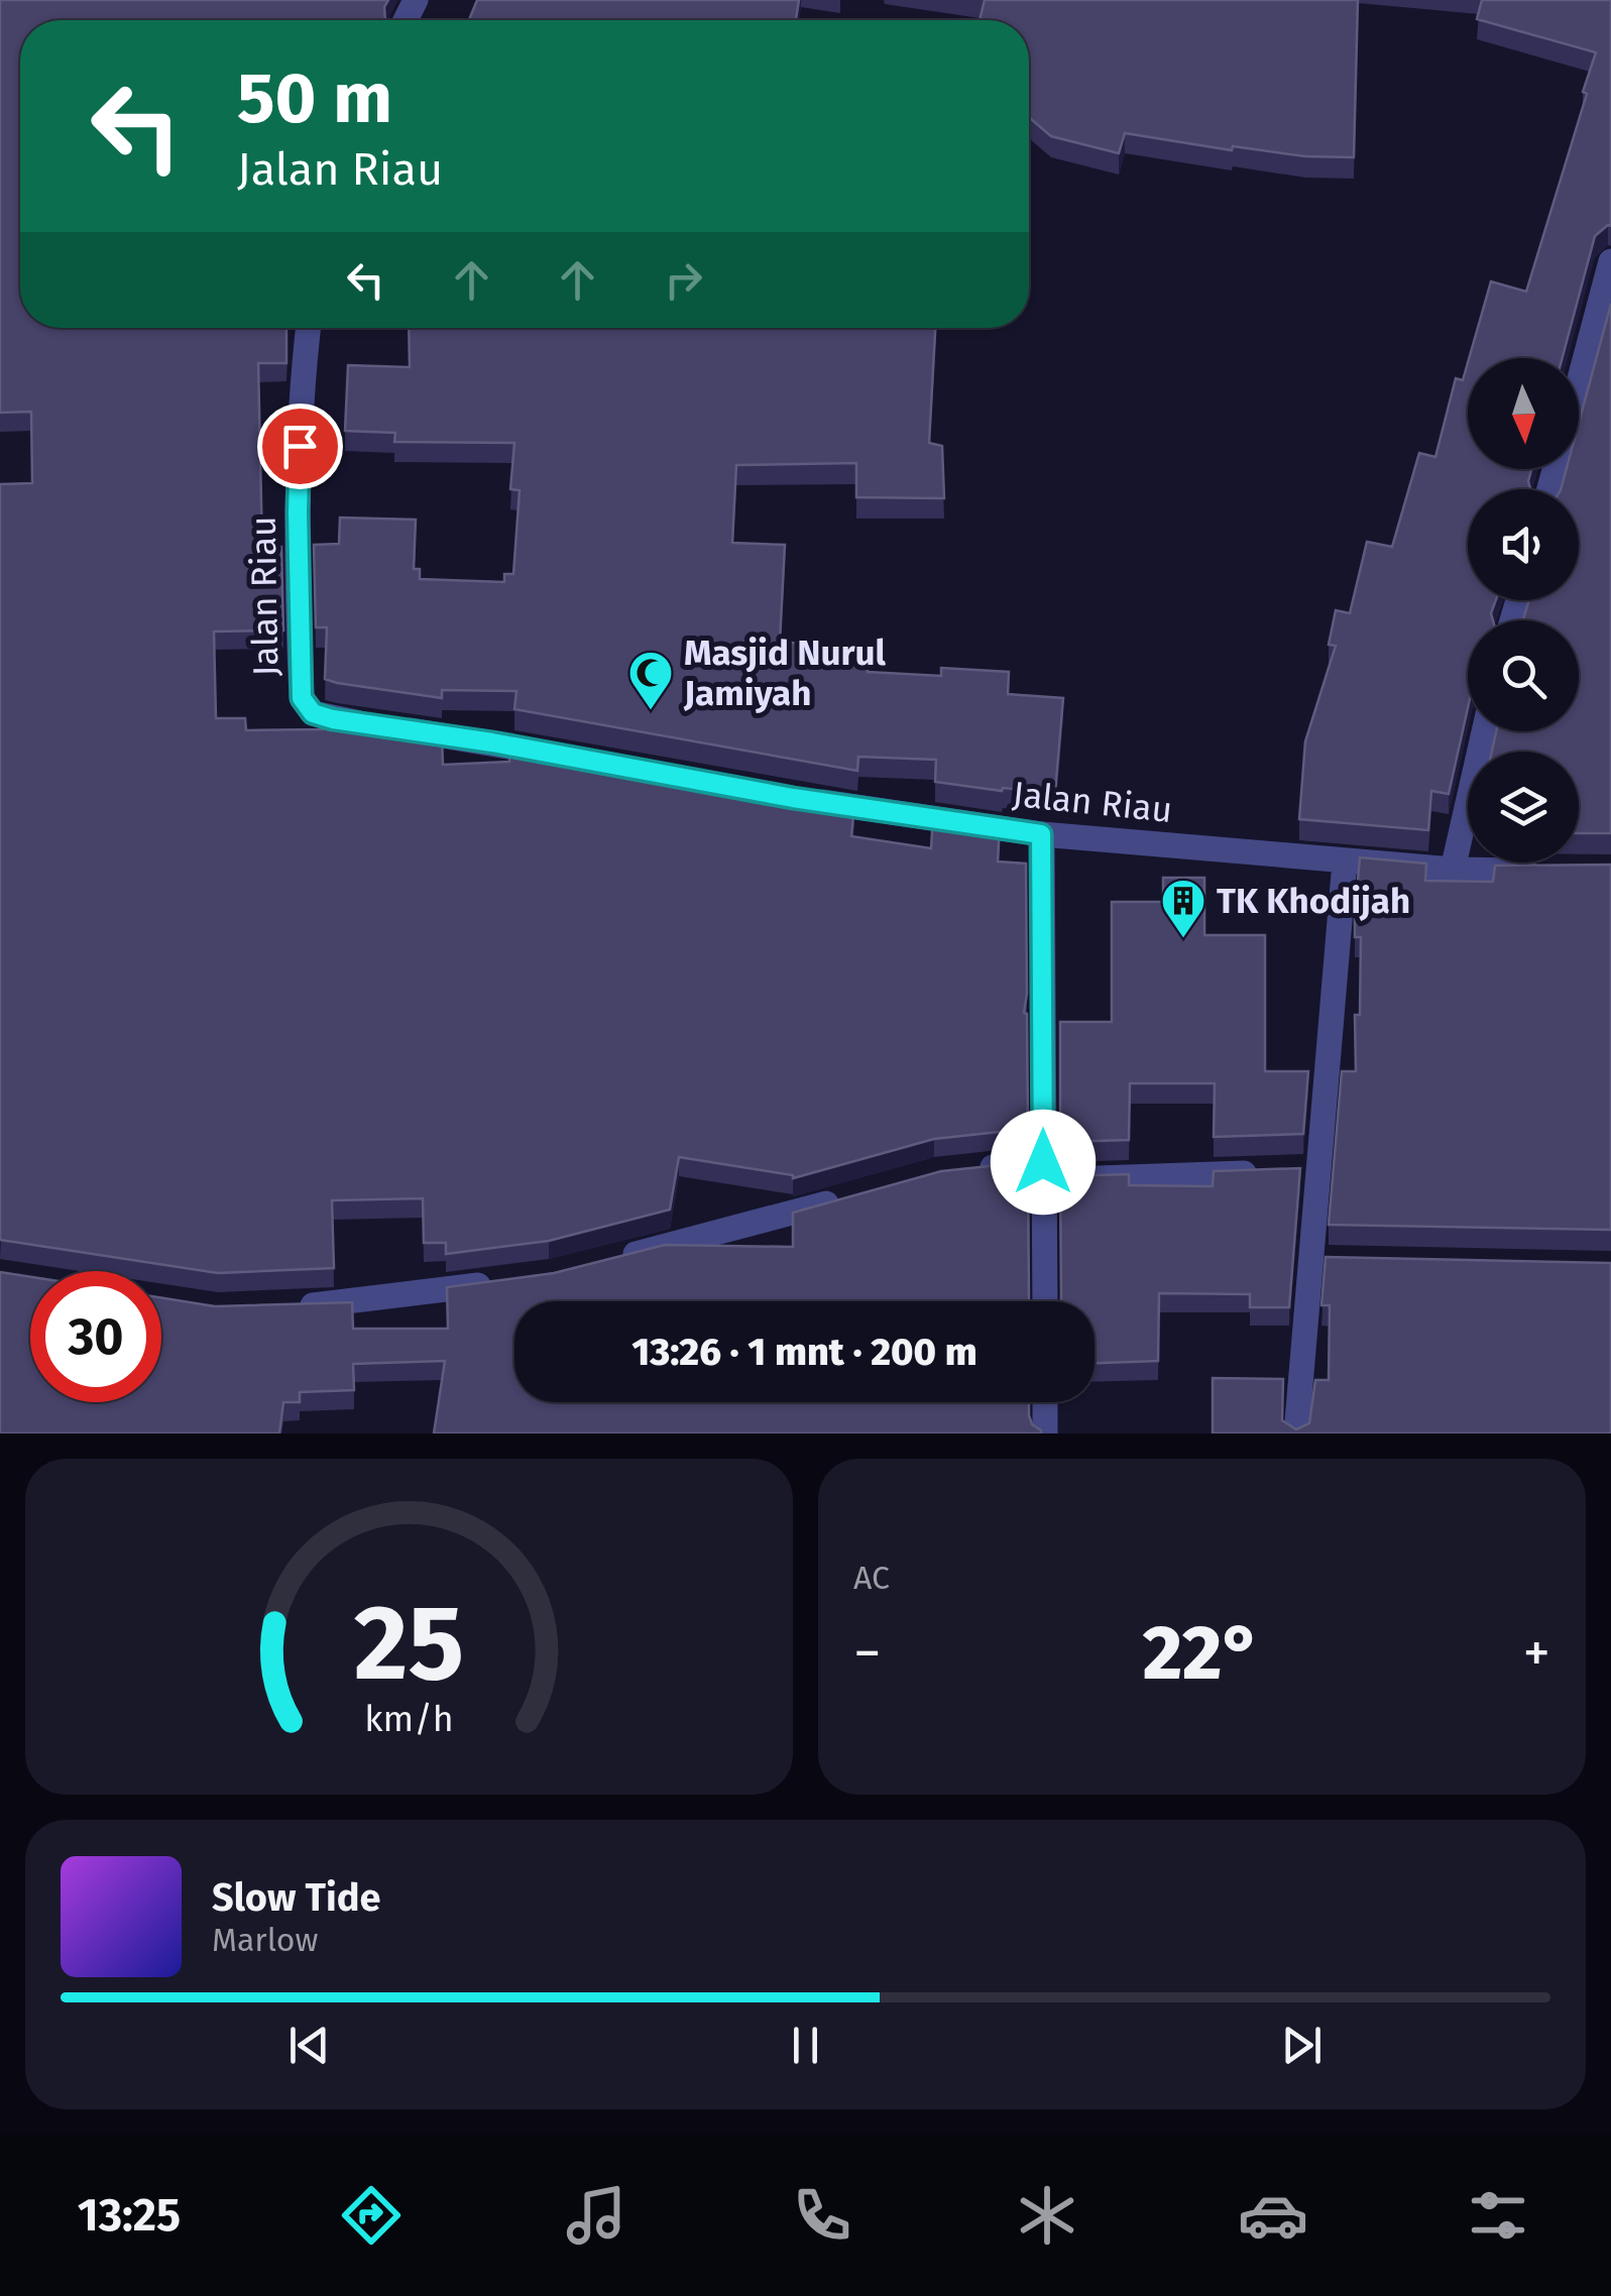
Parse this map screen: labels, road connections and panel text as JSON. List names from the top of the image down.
{
  "streets": {
    "street": ["Jalan Riau"]
  },
  "places": {
    "mosque": ["Masjid Nurul Jamiyah"],
    "building": ["TK Khodijah"]
  },
  "north": "bottom",
  "page": {
    "turn": ["50 m", "Jalan Riau"],
    "limit": "30",
    "trip": "13:26 · 1 mnt · 200 m",
    "tile": "AC",
    "heat": ["−", "22°", "+"],
    "song": ["Slow Tide", "Marlow"],
    "tabs": "13:25",
    "gauge": ["25", "km/h"]
  }
}
